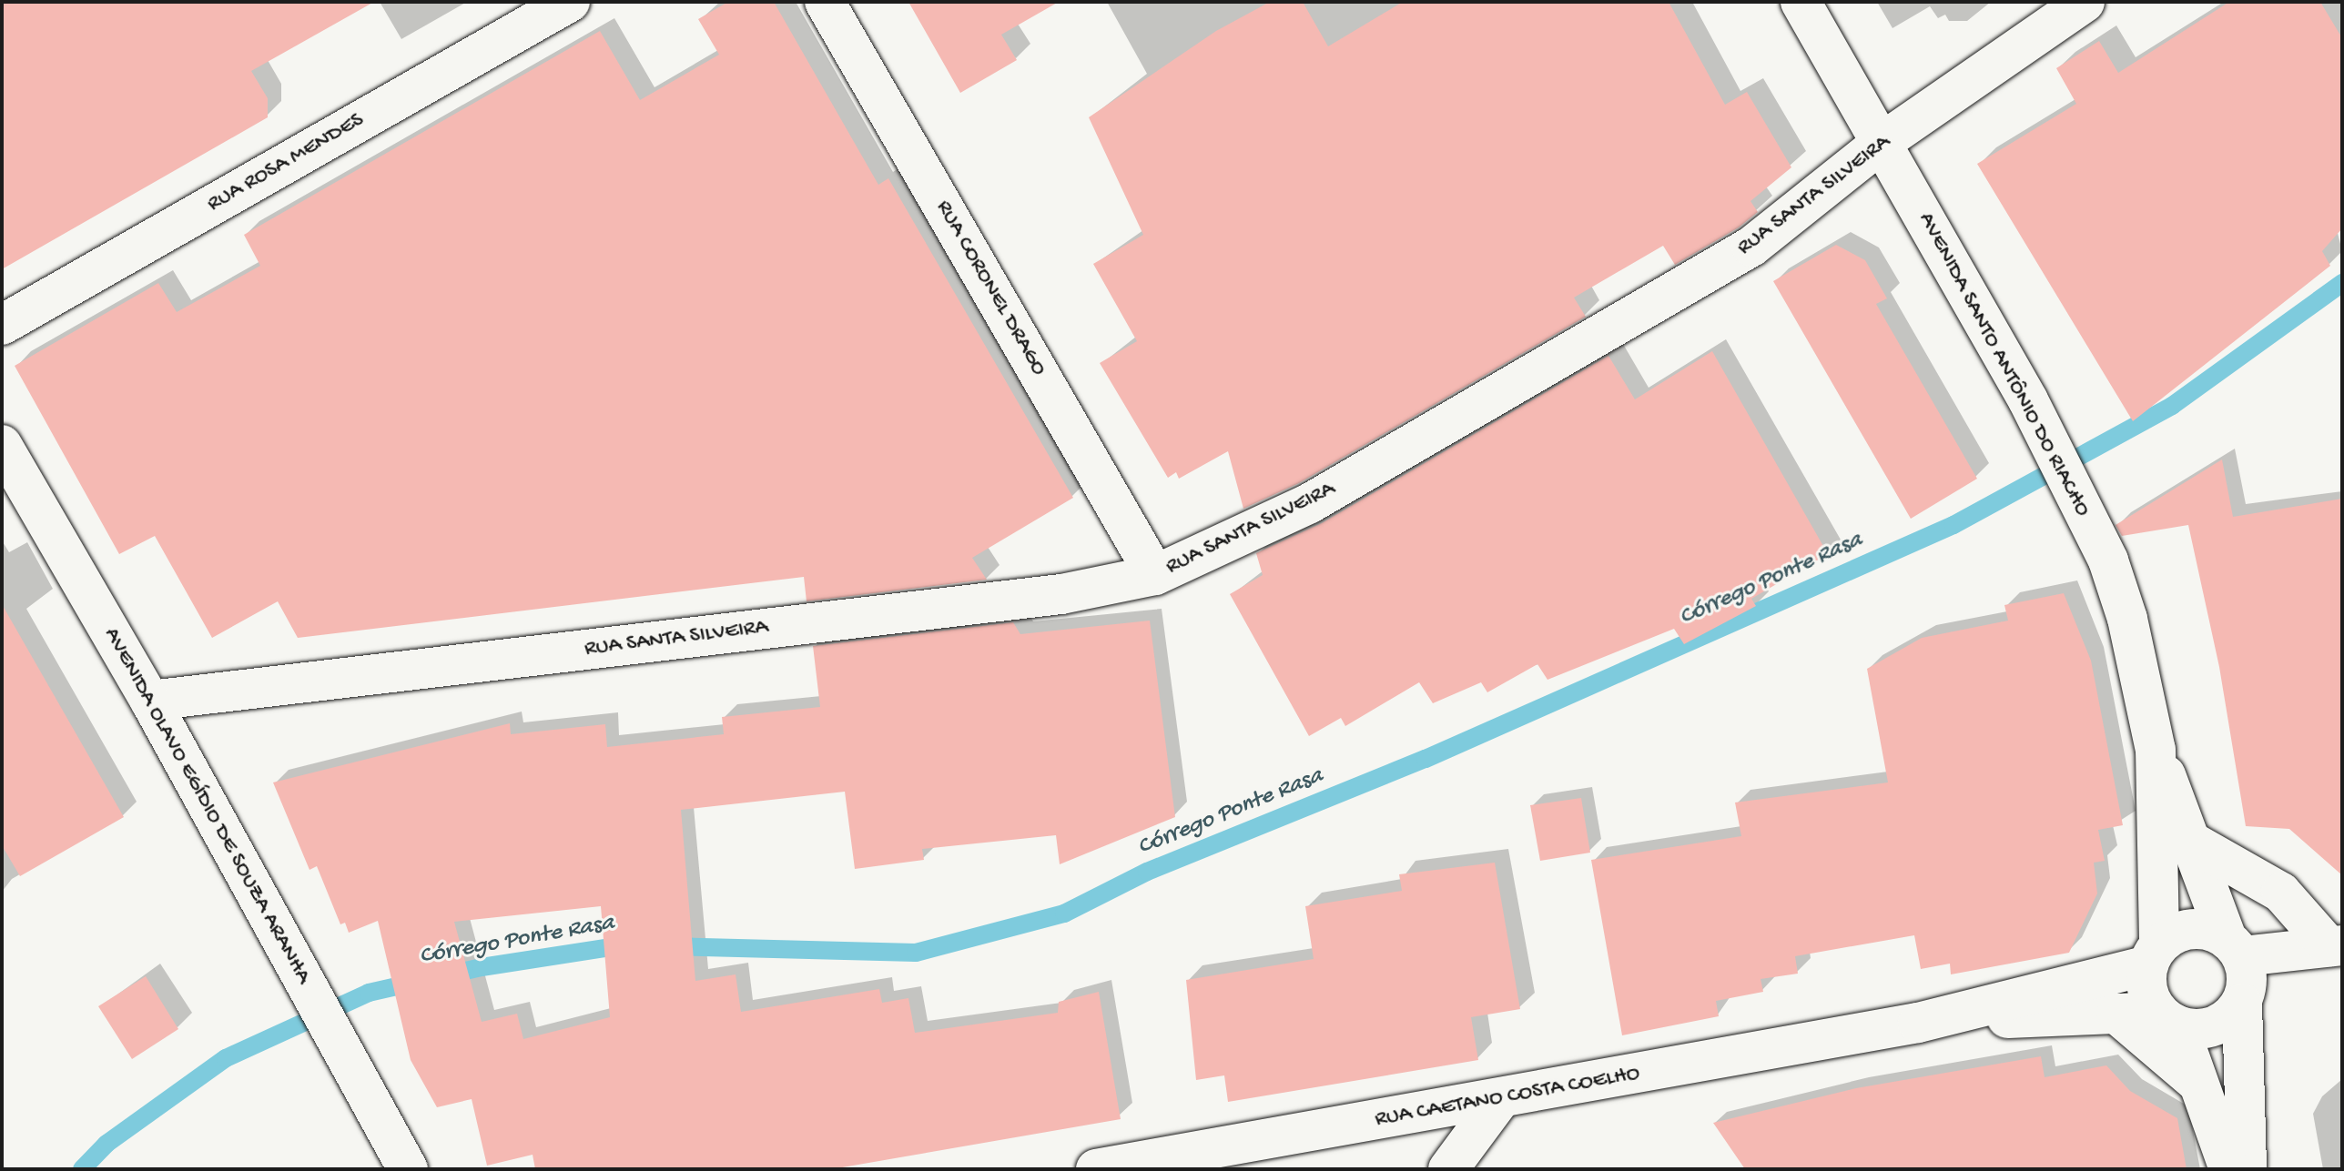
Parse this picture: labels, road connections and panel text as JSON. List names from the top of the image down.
{
  "streets": {
    "street": [
      "RUA ROSA MENDES",
      "RUA SANTA SILVEIRA",
      "RUA CORONEL DRAGO",
      "AVENIDA SANTO ANTÔNIO DO RIACHO",
      "AVENIDA OLAVO EGÍDIO DE SOUZA ARANHA",
      "RUA CAETANO COSTA COELHO"
    ]
  },
  "crossings": [
    ["RUA SANTA SILVEIRA", "RUA CORONEL DRAGO"],
    ["RUA SANTA SILVEIRA", "AVENIDA SANTO ANTÔNIO DO RIACHO"],
    ["RUA SANTA SILVEIRA", "AVENIDA OLAVO EGÍDIO DE SOUZA ARANHA"],
    ["AVENIDA SANTO ANTÔNIO DO RIACHO", "RUA CAETANO COSTA COELHO"]
  ],
  "water": ["Córrego Ponte Rasa"]
}
